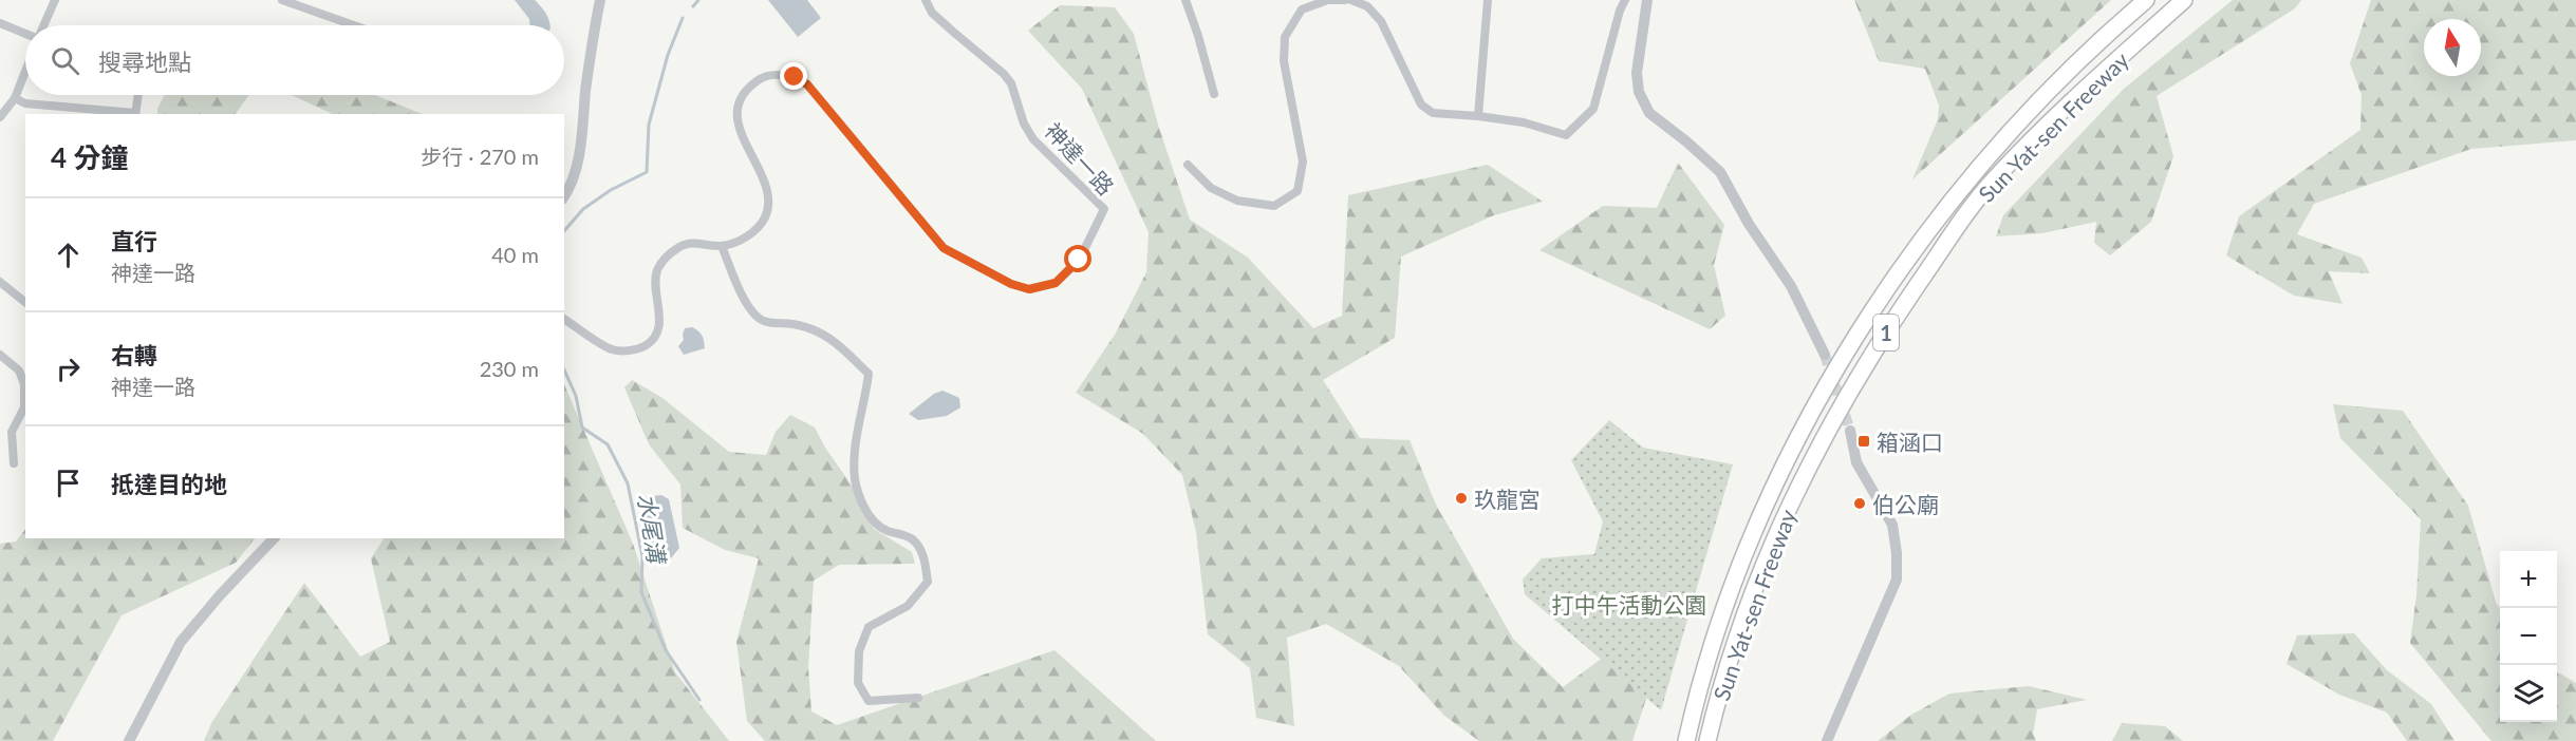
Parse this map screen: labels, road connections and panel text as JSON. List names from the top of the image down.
{
  "streets": {
    "highway": ["Sun Yat-sen Freeway", "1"],
    "street": ["神達一路"]
  },
  "water": ["水尾溝"],
  "parks": ["打中午活動公園"],
  "places": {
    "transit": ["箱涵口"],
    "other": ["玖龍宮", "伯公廟"]
  },
  "north": "top",
  "page": {
    "search": "搜尋地點",
    "heading": ["4 分鐘", "步行 · 270 m"],
    "list": [
      ["直行", "神達一路", "40 m"],
      ["右轉", "神達一路", "230 m"],
      "抵達目的地"
    ],
    "map_buttons": ["+", "−"]
  }
}
